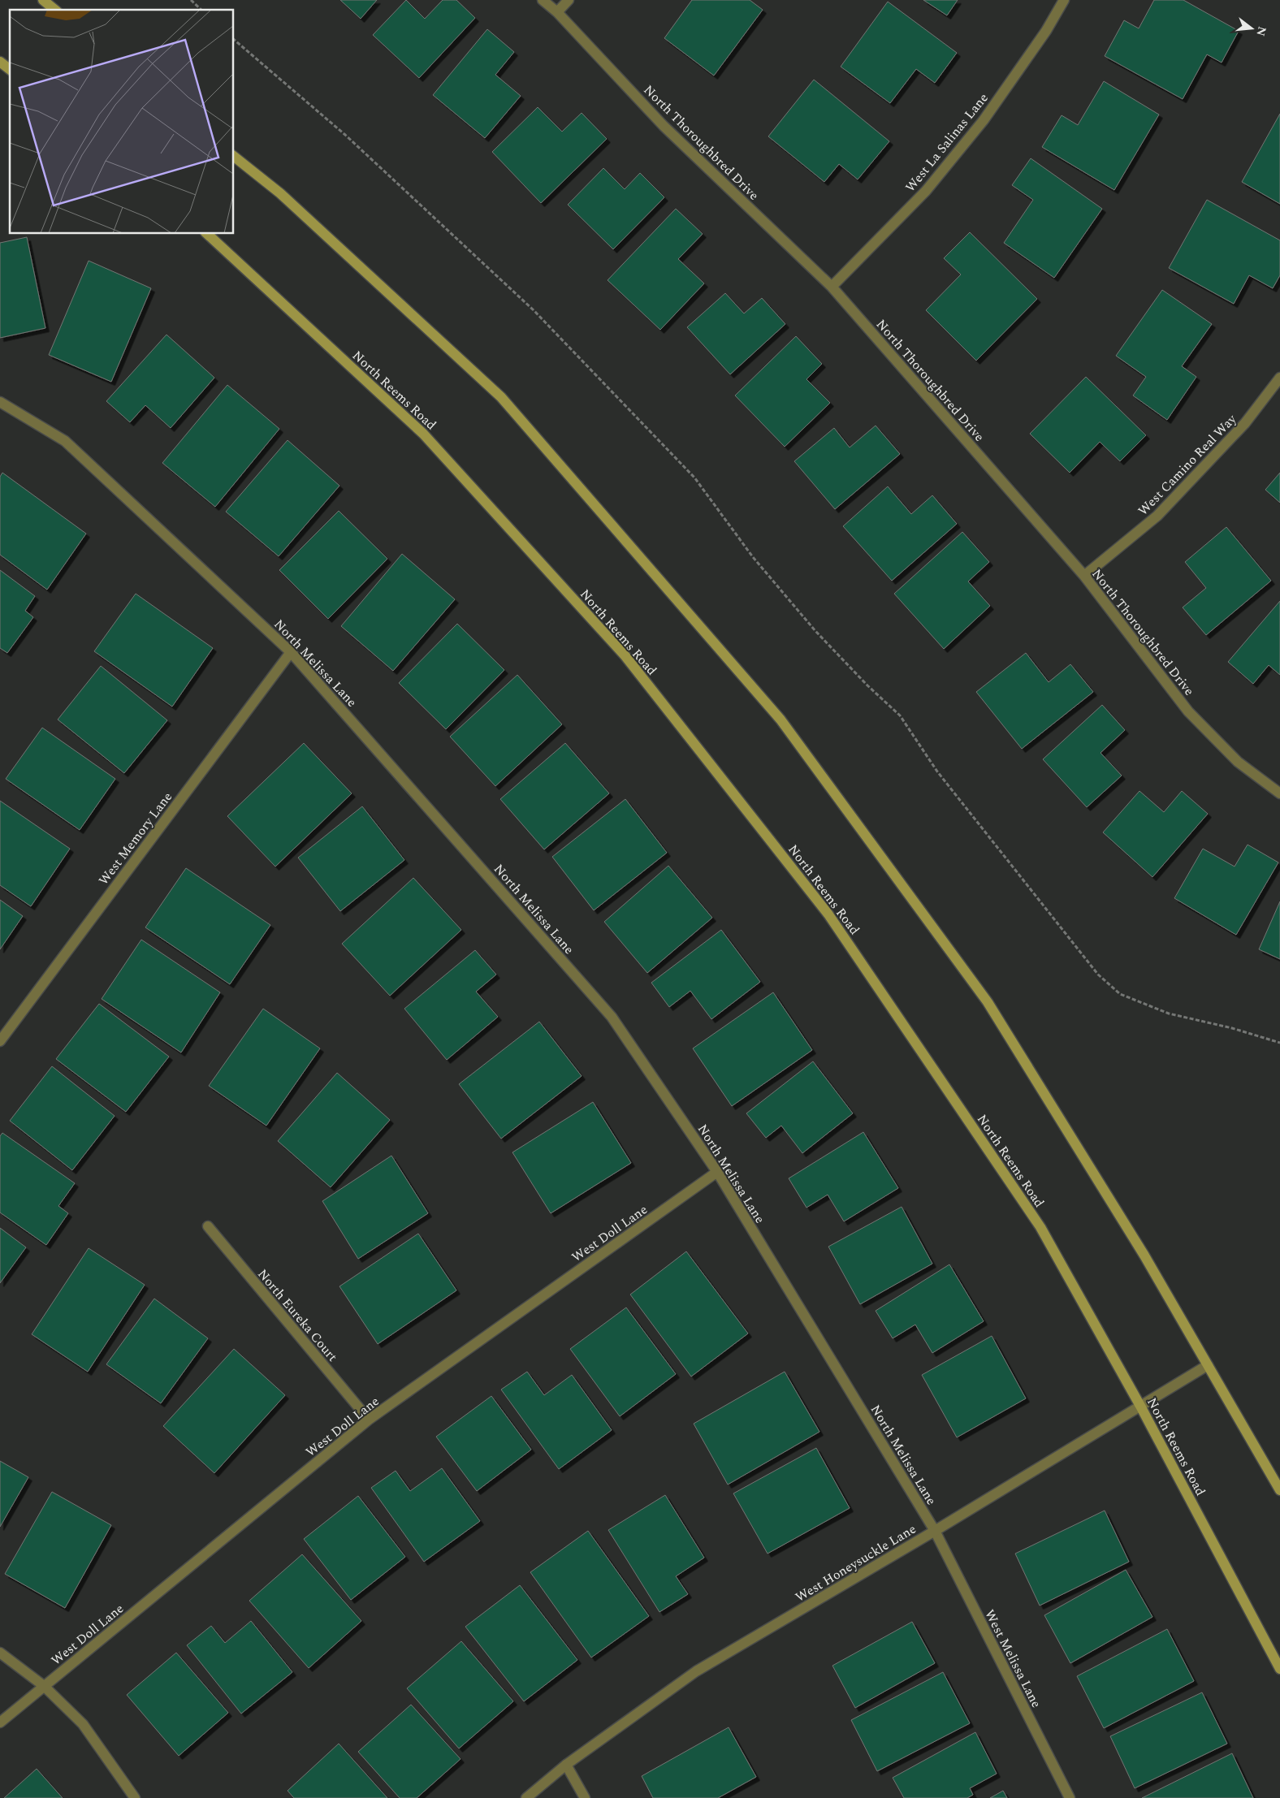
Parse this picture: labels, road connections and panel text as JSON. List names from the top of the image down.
{
  "streets": {
    "main road": ["North Reems Road"],
    "street": [
      "North Thoroughbred Drive",
      "West La Salinas Lane",
      "West Camino Real Way",
      "North Melissa Lane",
      "West Memory Lane",
      "West Doll Lane",
      "North Eureka Court",
      "West Honeysuckle Lane",
      "West Melissa Lane"
    ]
  },
  "crossings": [
    ["North Thoroughbred Drive", "West La Salinas Lane"],
    ["North Thoroughbred Drive", "West Camino Real Way"],
    ["North Reems Road", "West Honeysuckle Lane"],
    ["North Melissa Lane", "West Memory Lane"],
    ["North Melissa Lane", "West Doll Lane"],
    ["North Melissa Lane", "West Honeysuckle Lane"],
    ["North Melissa Lane", "West Melissa Lane"],
    ["West Doll Lane", "North Eureka Court"],
    ["West Honeysuckle Lane", "West Melissa Lane"]
  ],
  "north": "right"
}
